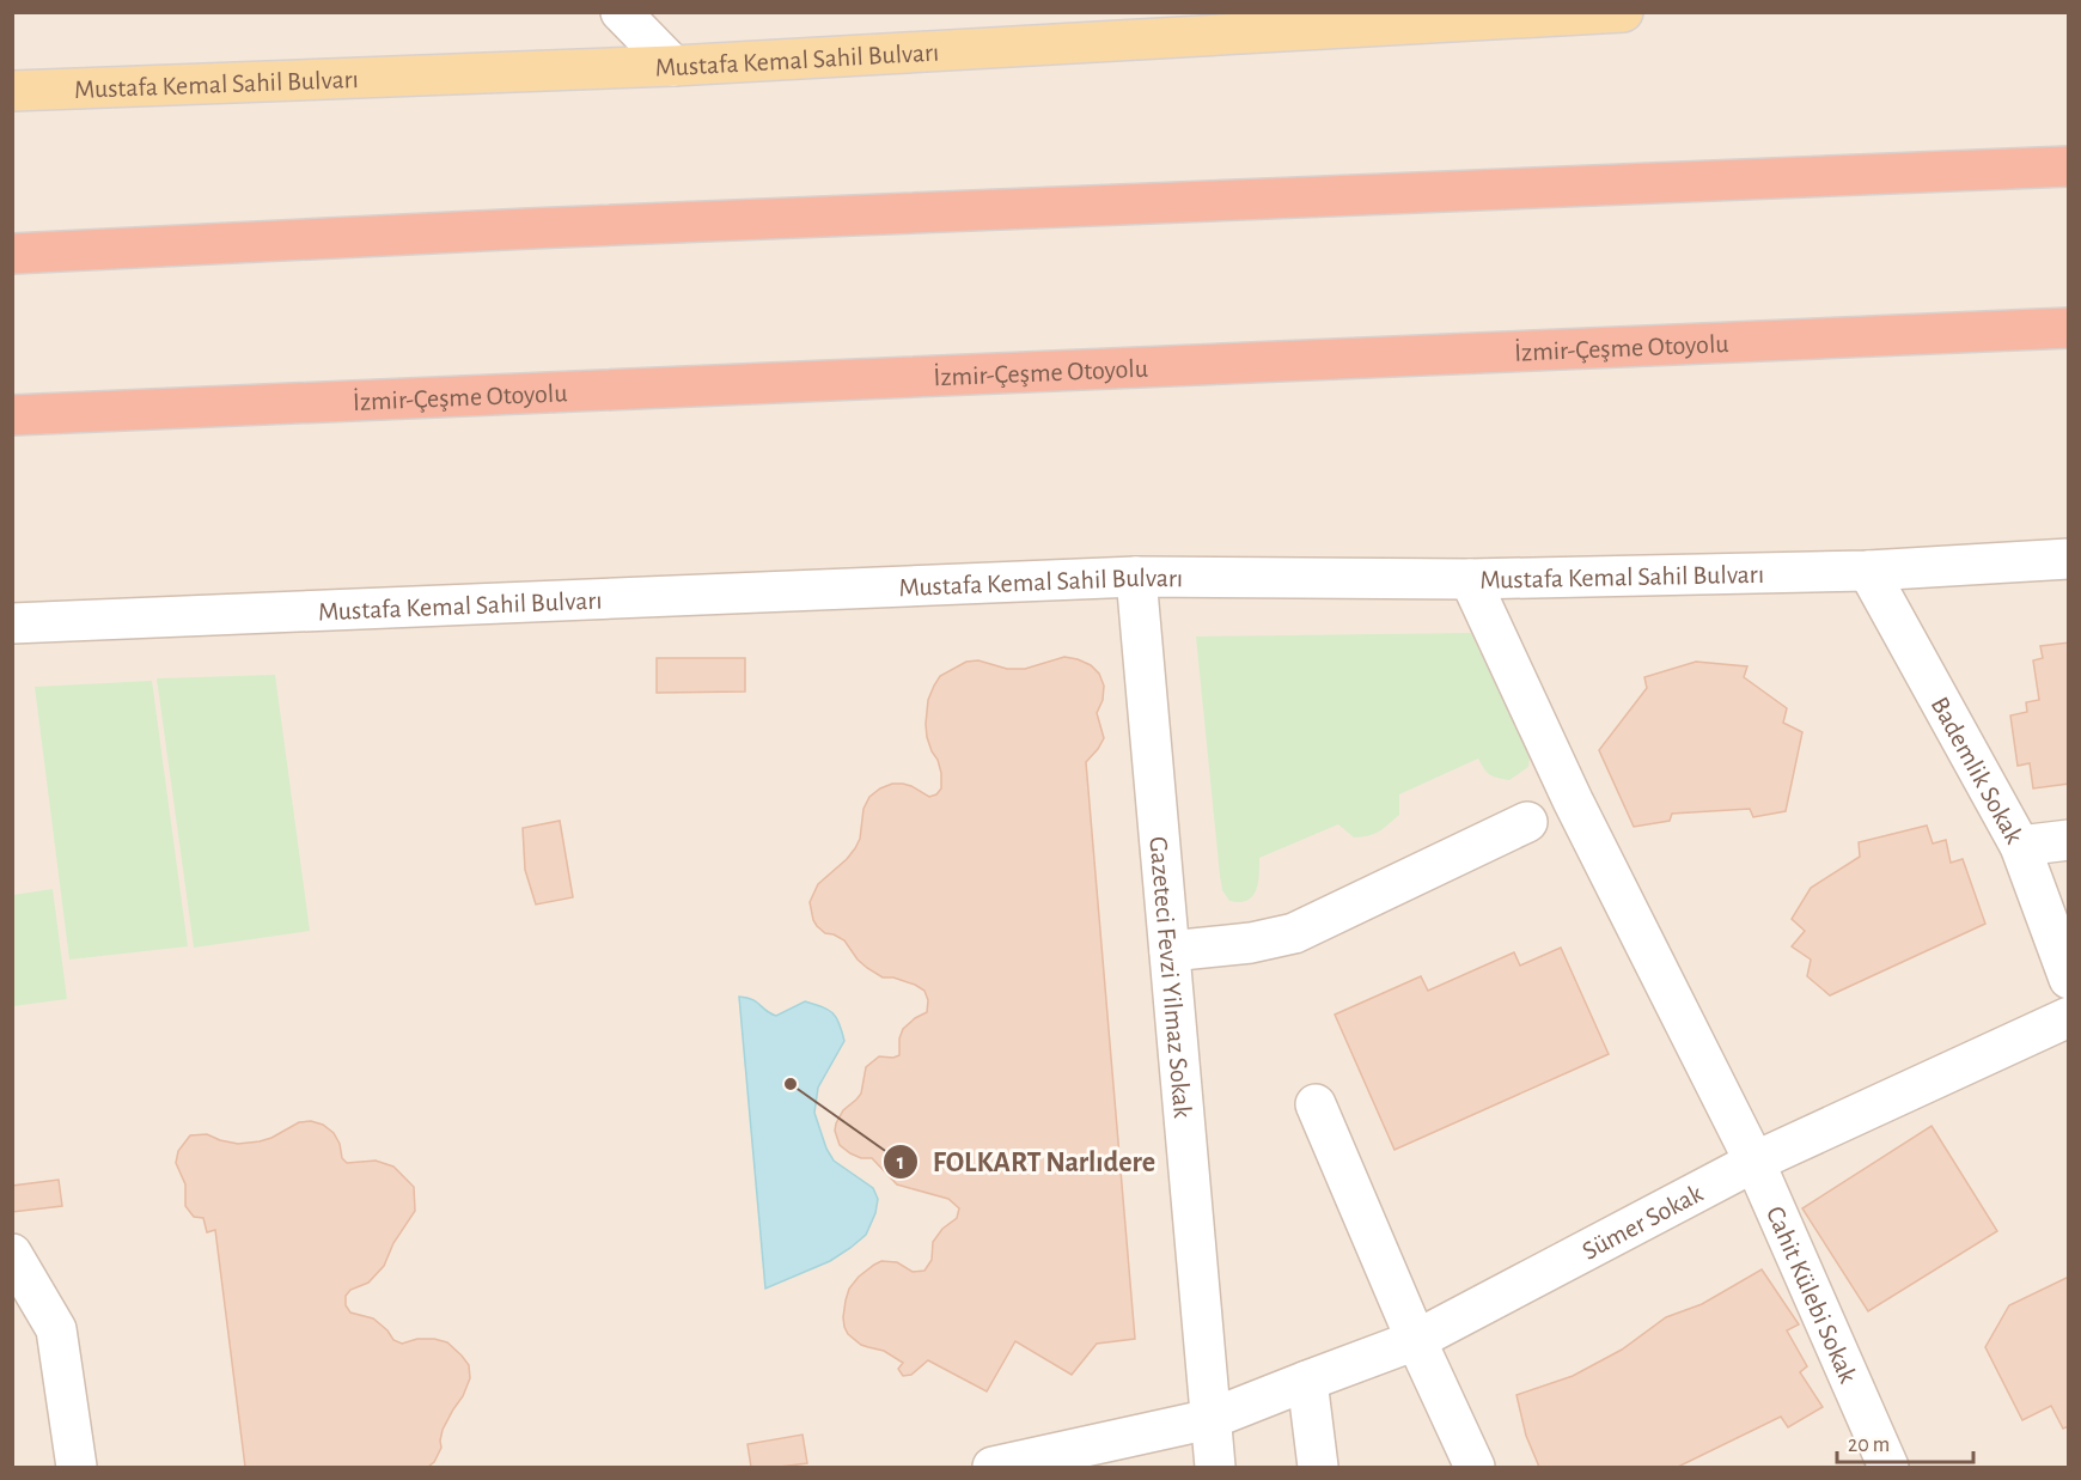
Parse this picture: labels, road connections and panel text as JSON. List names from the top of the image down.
{
  "streets": {
    "highway": ["İzmir-Çeşme Otoyolu"],
    "main road": ["Mustafa Kemal Sahil Bulvarı"],
    "street": [
      "Bademlik Sokak",
      "Gazeteci Fevzi Yilmaz Sokak",
      "Sümer Sokak",
      "Cahit Külebi Sokak"
    ]
  },
  "crossings": [
    ["Mustafa Kemal Sahil Bulvarı", "Bademlik Sokak"],
    ["Mustafa Kemal Sahil Bulvarı", "Gazeteci Fevzi Yilmaz Sokak"],
    ["Mustafa Kemal Sahil Bulvarı", "Cahit Külebi Sokak"],
    ["Gazeteci Fevzi Yilmaz Sokak", "Sümer Sokak"],
    ["Sümer Sokak", "Cahit Külebi Sokak"]
  ],
  "places": ["FOLKART Narlıdere"],
  "scale_bar": "20 m"
}
